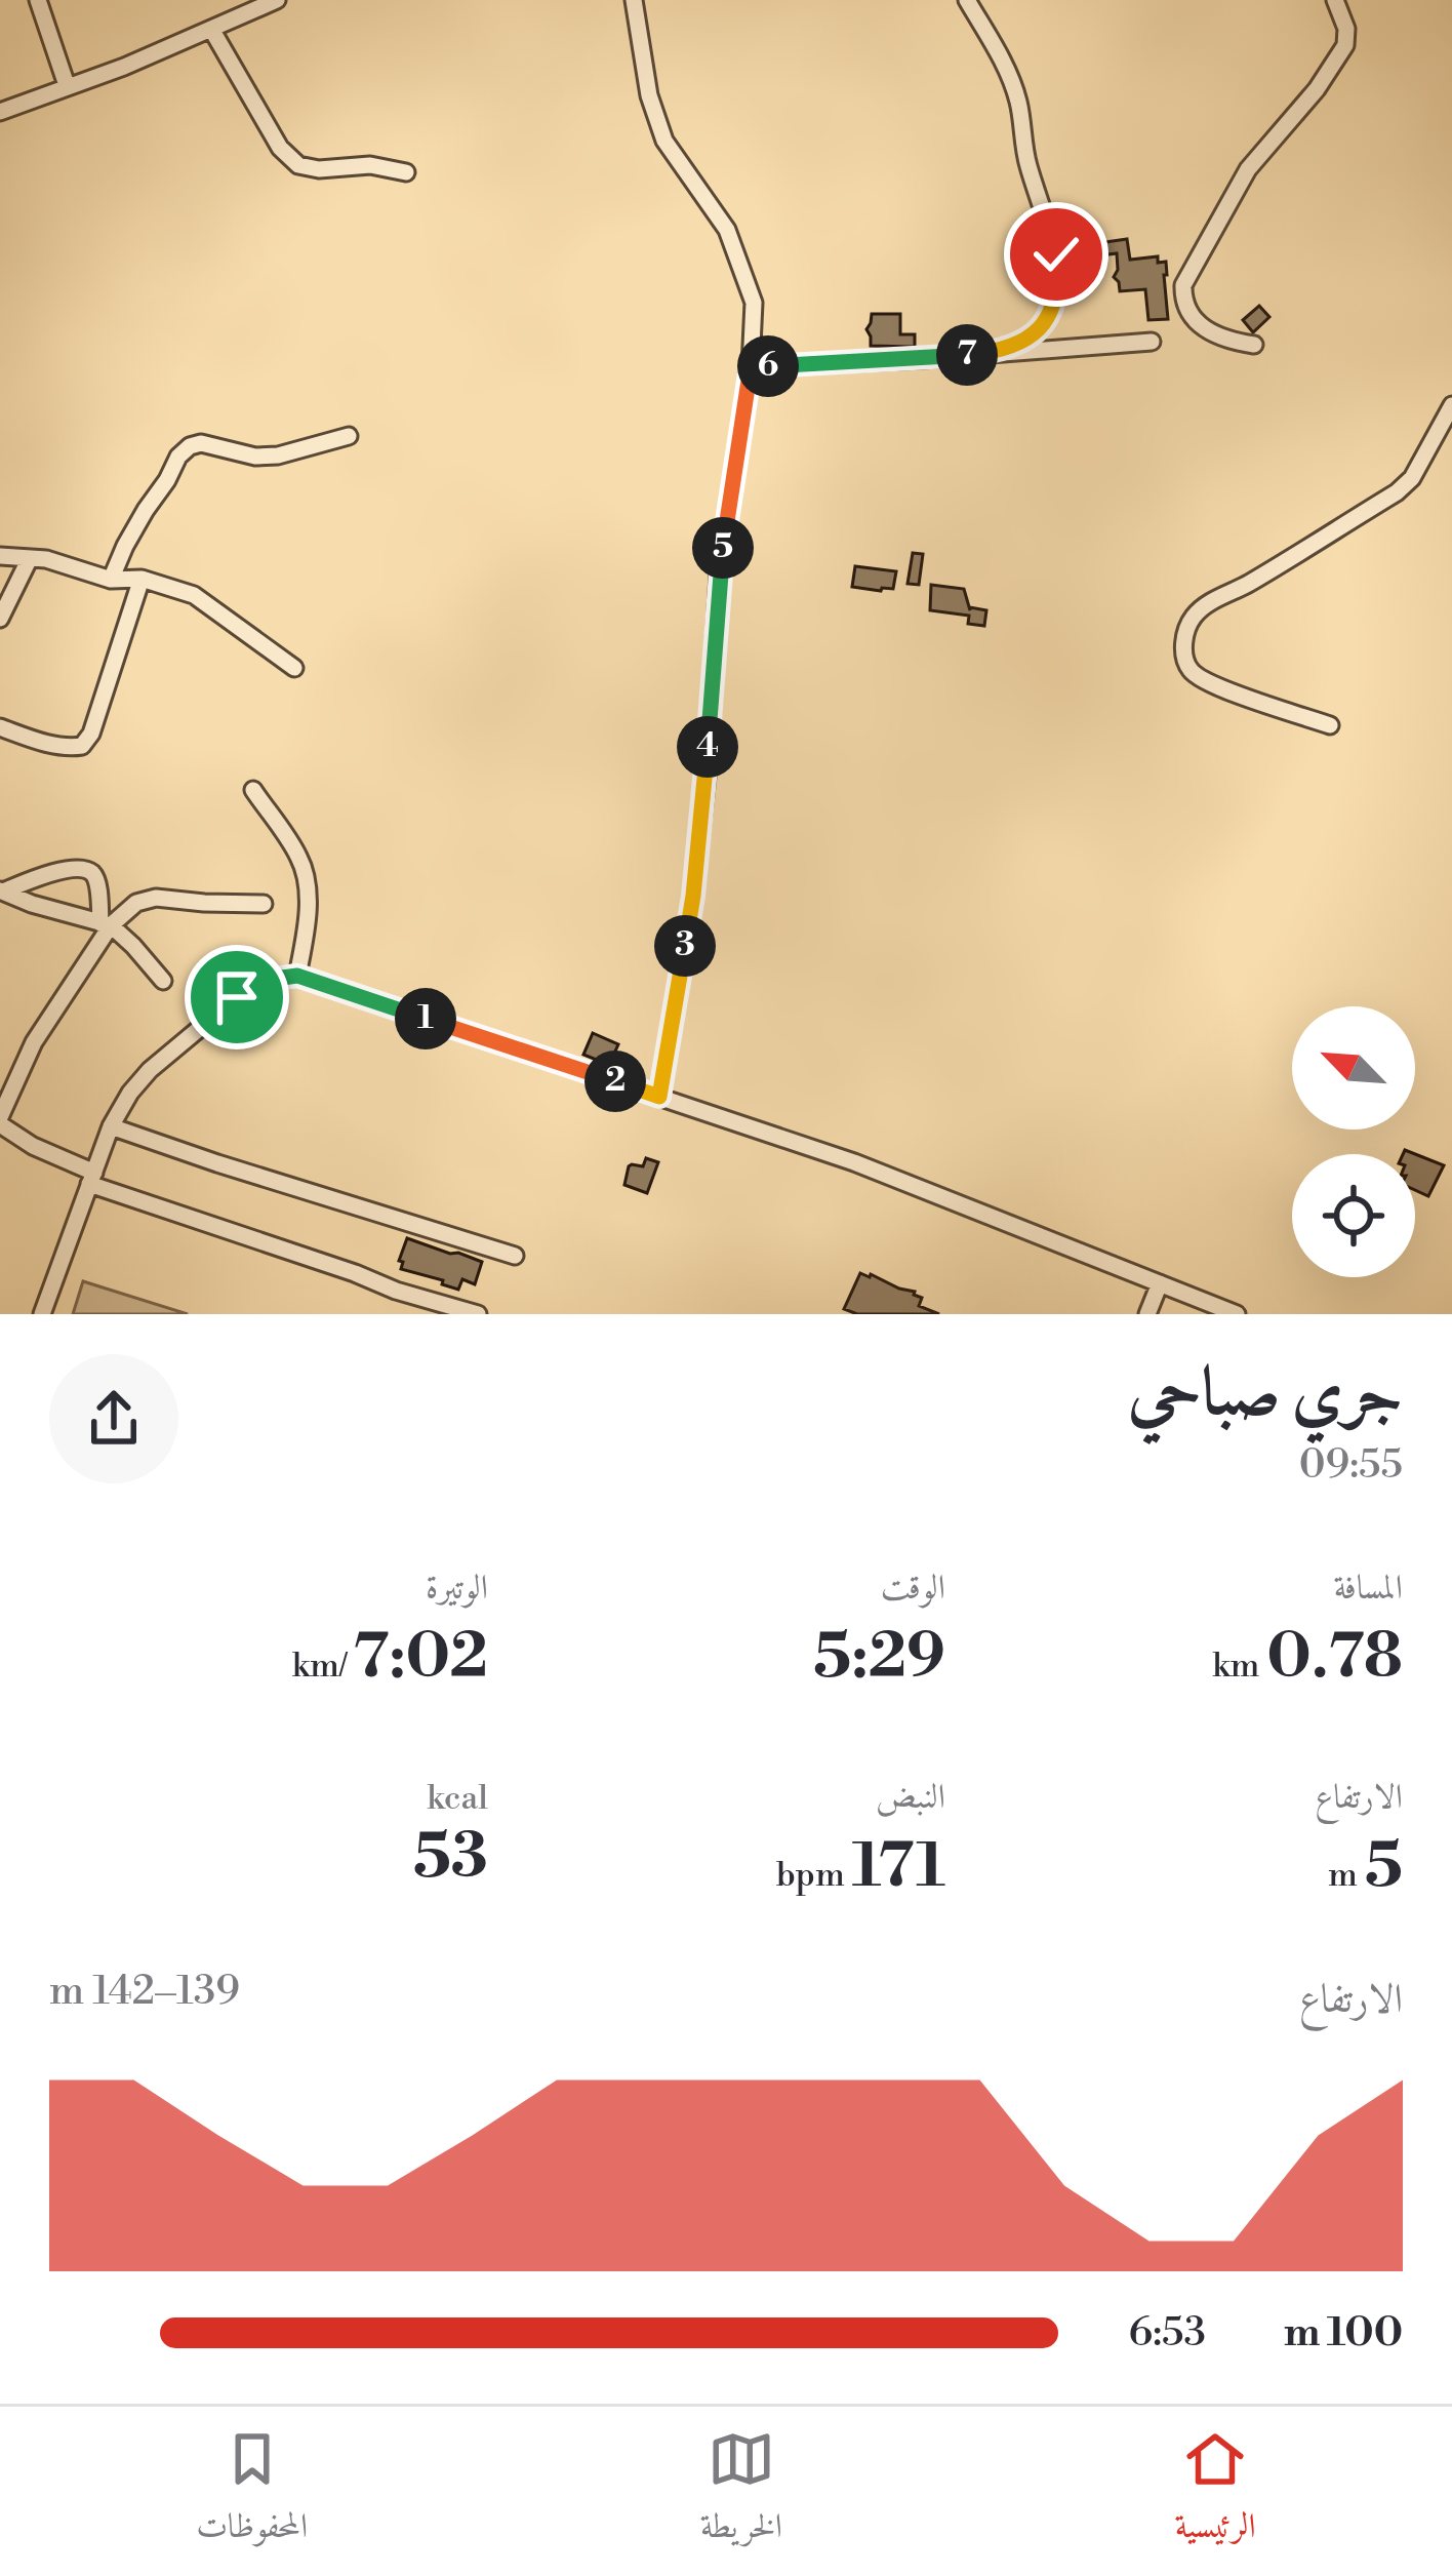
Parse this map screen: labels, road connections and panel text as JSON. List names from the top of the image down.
{
  "north": "top left",
  "page": {
    "pins": [
      "7",
      "6",
      "5",
      "4",
      "3",
      "1",
      "2"
    ],
    "heading": ["جري صباحي", "09:55"],
    "stats": [
      ["المسافة", "0.78 km"],
      ["الوقت", "5:29"],
      ["الوتيرة", "7:02 /km"],
      ["الارتفاع", "5 m"],
      ["النبض", "171 bpm"],
      ["kcal", "53"]
    ],
    "chart": ["الارتفاع", "139–142 m"],
    "list": [
      {
        "name": "100 m",
        "note": "6:53"
      }
    ],
    "tabs": ["الرئيسية", "الخريطة", "المحفوظات"]
  }
}
